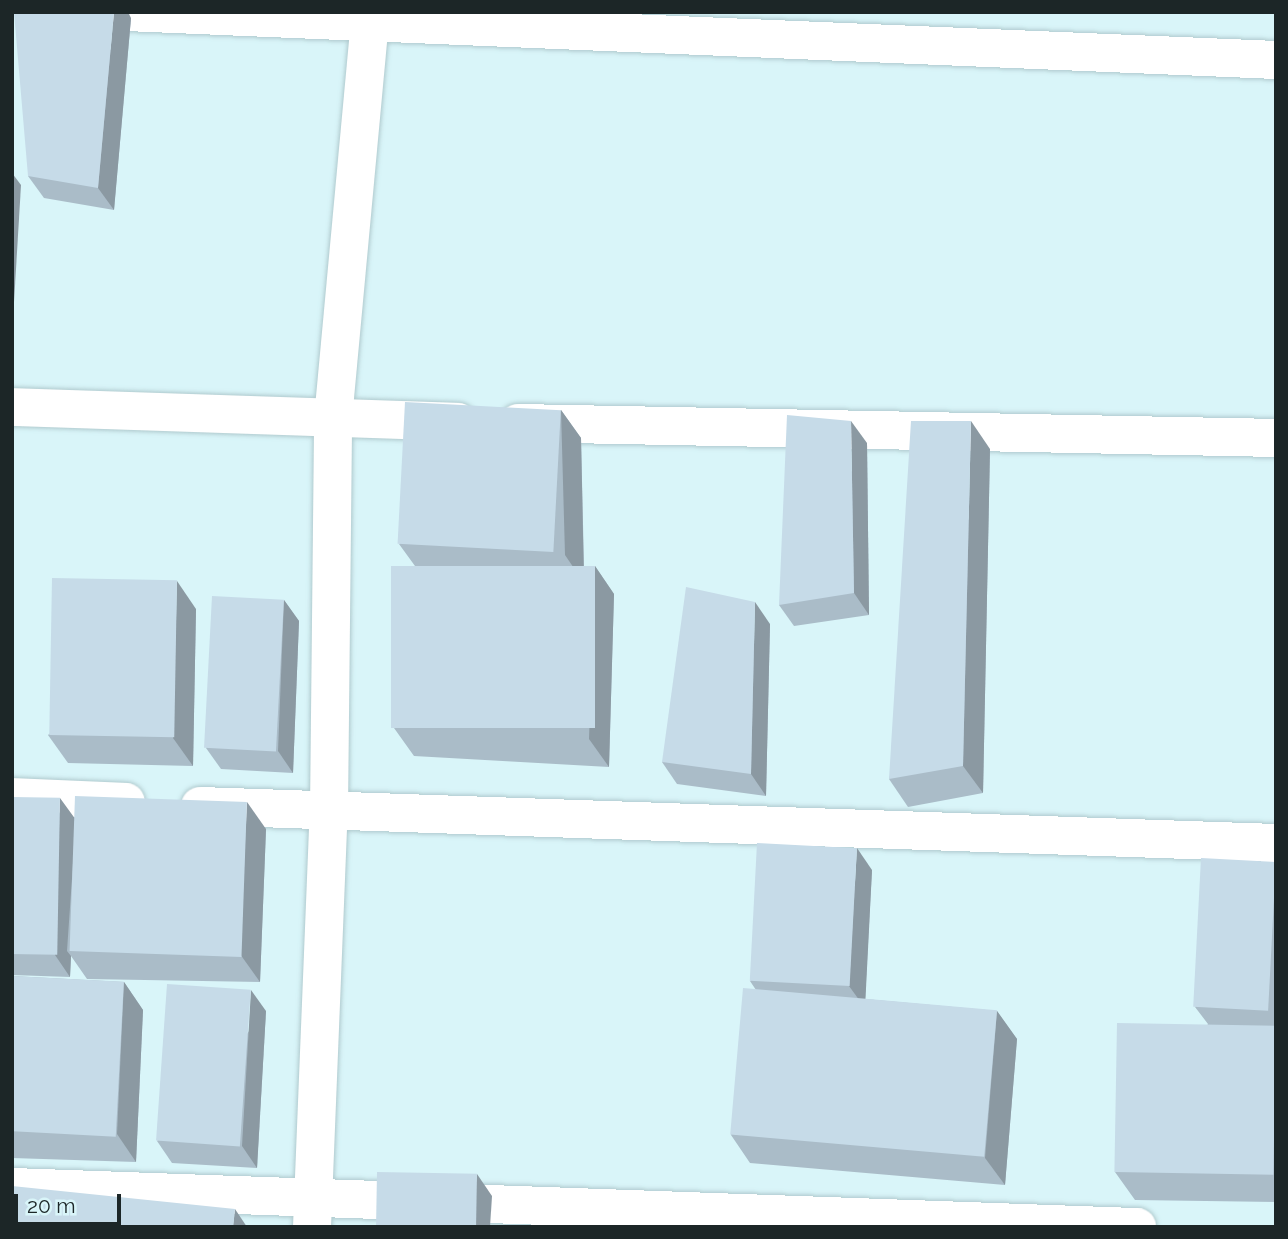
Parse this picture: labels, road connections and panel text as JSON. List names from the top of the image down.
{
  "scale_bar": "20 m"
}
